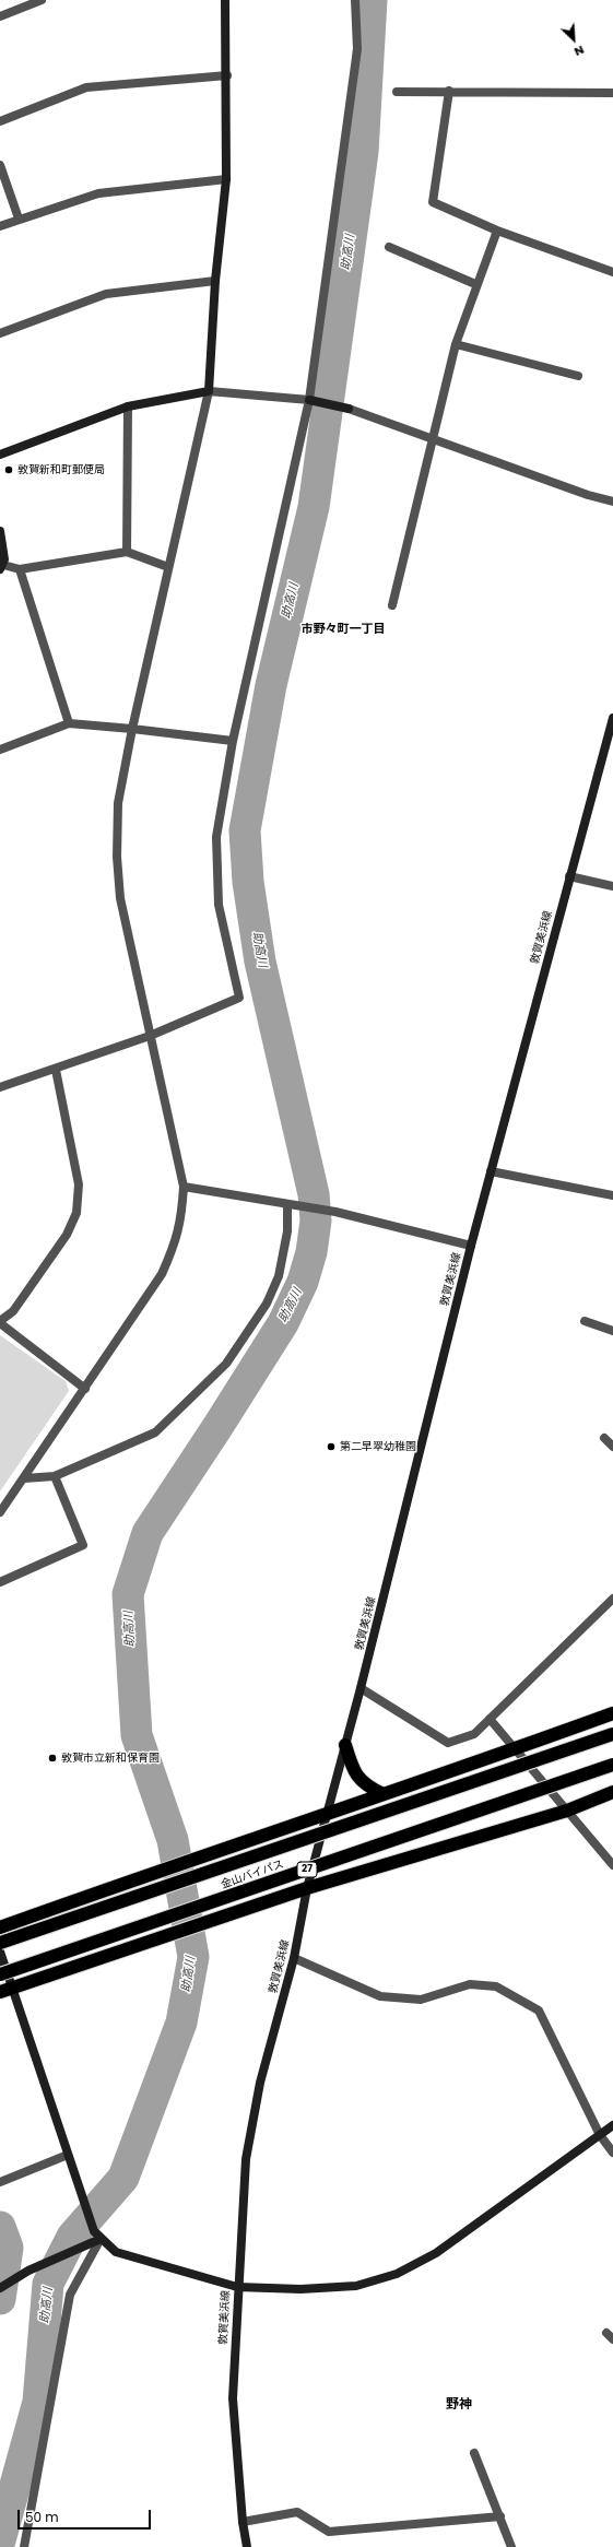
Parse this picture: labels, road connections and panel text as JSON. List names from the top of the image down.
{
  "streets": {
    "highway": ["27", "金山バイパス"],
    "main road": ["敦賀美浜線"]
  },
  "districts": ["市野々町一丁目", "野神"],
  "water": ["助高川"],
  "places": ["敦賀新和町郵便局", "第二早翠幼稚園", "敦賀市立新和保育園"],
  "scale_bar": "50 m",
  "north": "bottom right"
}
